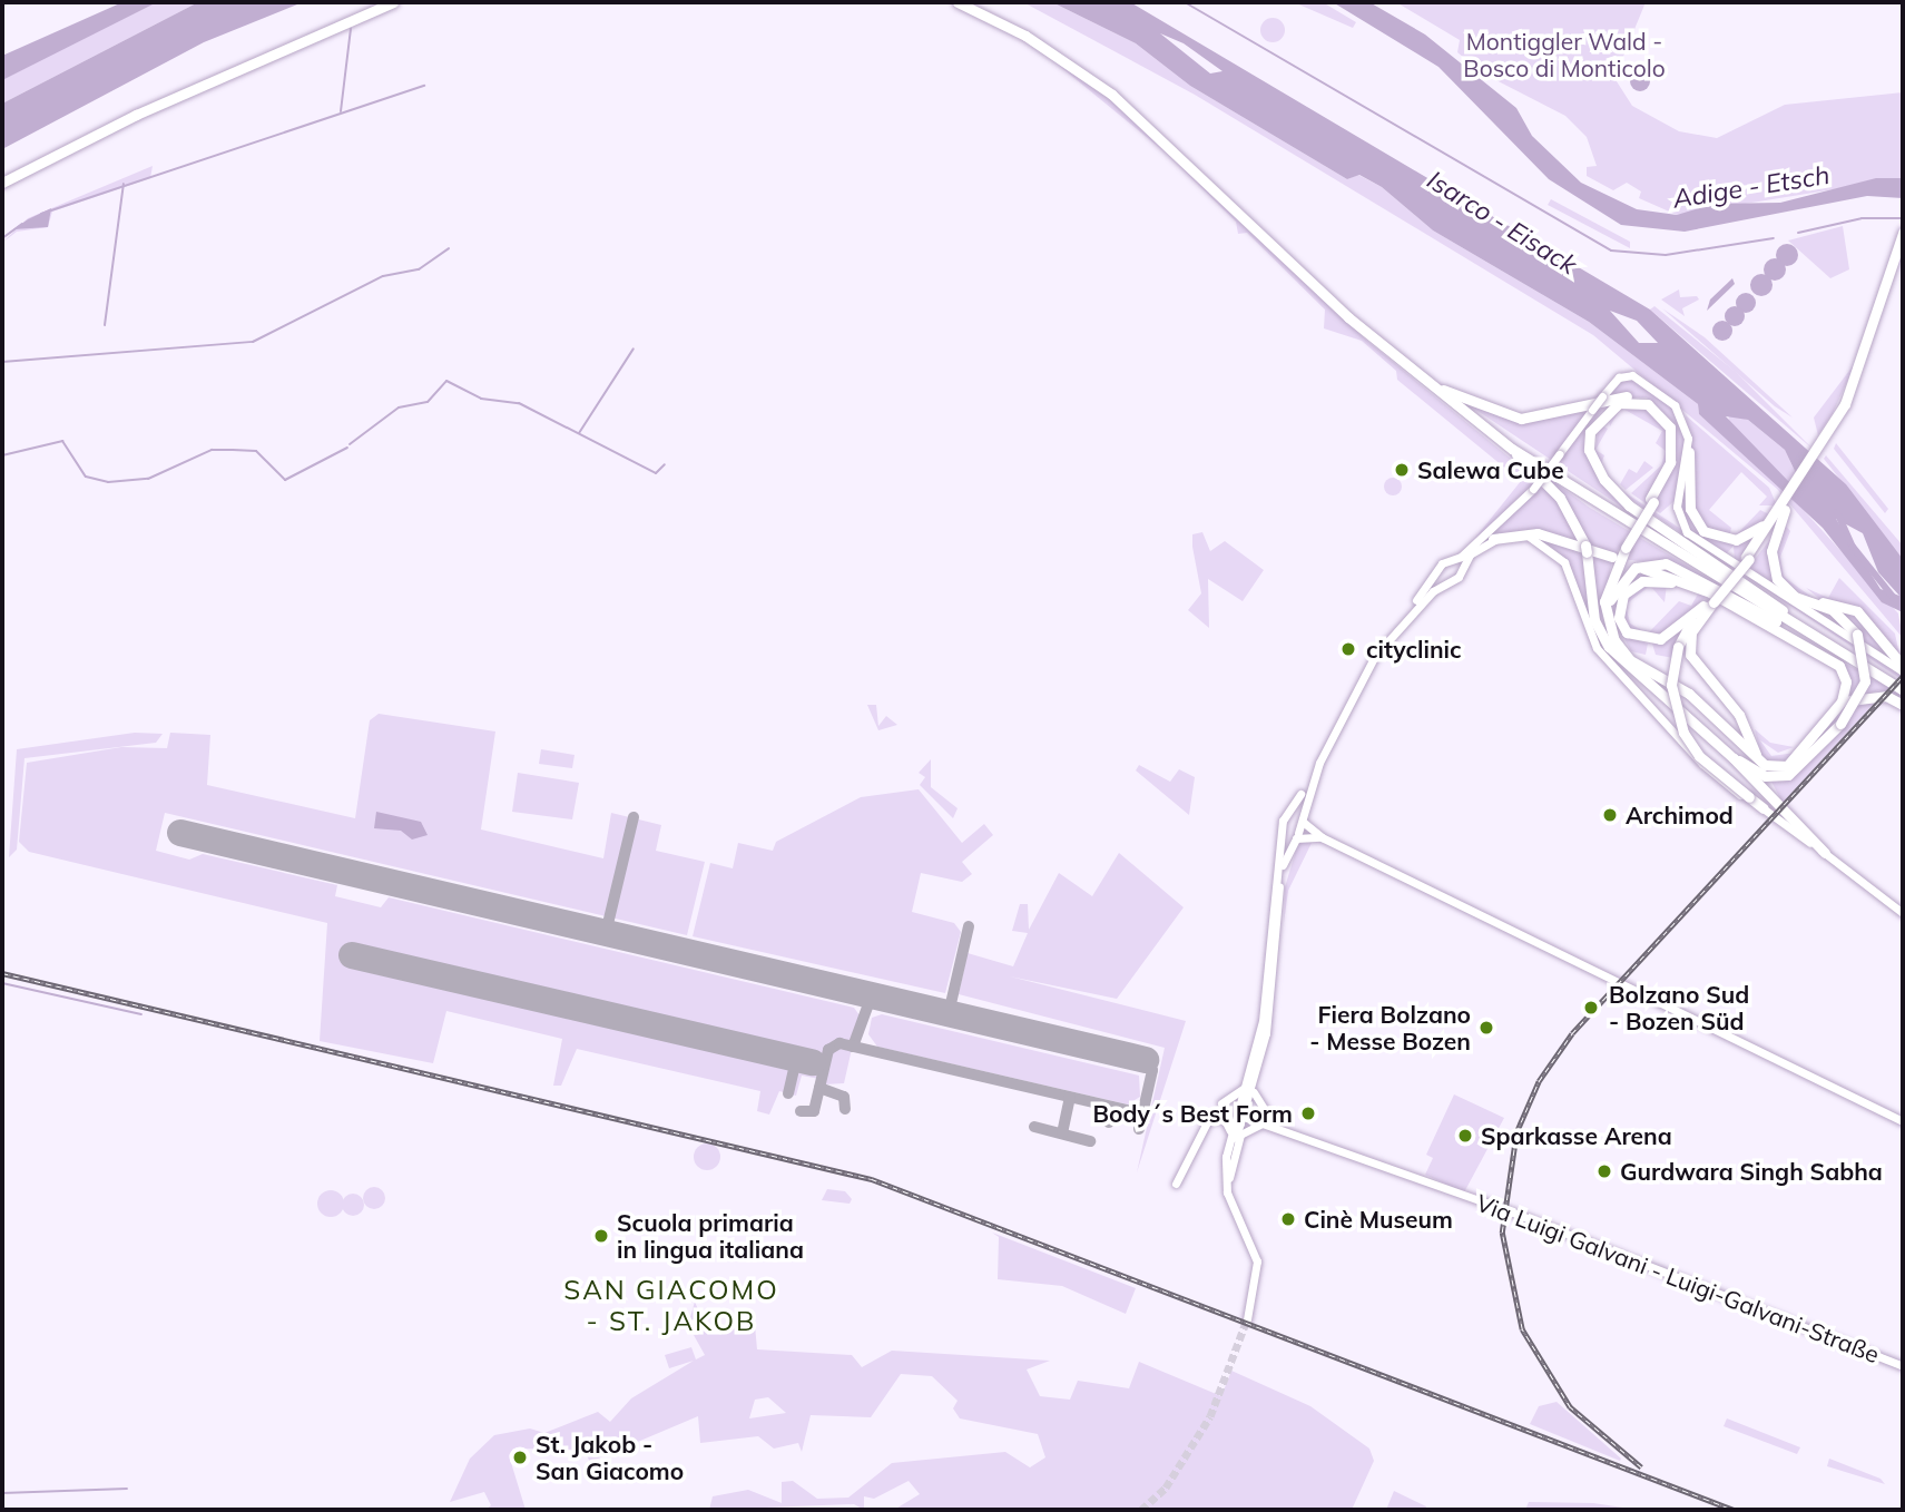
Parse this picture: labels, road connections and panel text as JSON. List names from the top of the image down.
{
  "streets": {
    "main road": ["Via Luigi Galvani - Luigi-Galvani-Straße"]
  },
  "districts": ["SAN GIACOMO - ST. JAKOB"],
  "water": ["Adige - Etsch", "Isarco - Eisack"],
  "parks": ["Montiggler Wald - Bosco di Monticolo"],
  "places": [
    "Salewa Cube",
    "cityclinic",
    "Archimod",
    "Bolzano Sud - Bozen Süd",
    "Fiera Bolzano - Messe Bozen",
    "Body´s Best Form",
    "Sparkasse Arena",
    "Gurdwara Singh Sabha",
    "Cinè Museum",
    "Scuola primaria in lingua italiana",
    "St. Jakob - San Giacomo"
  ]
}
